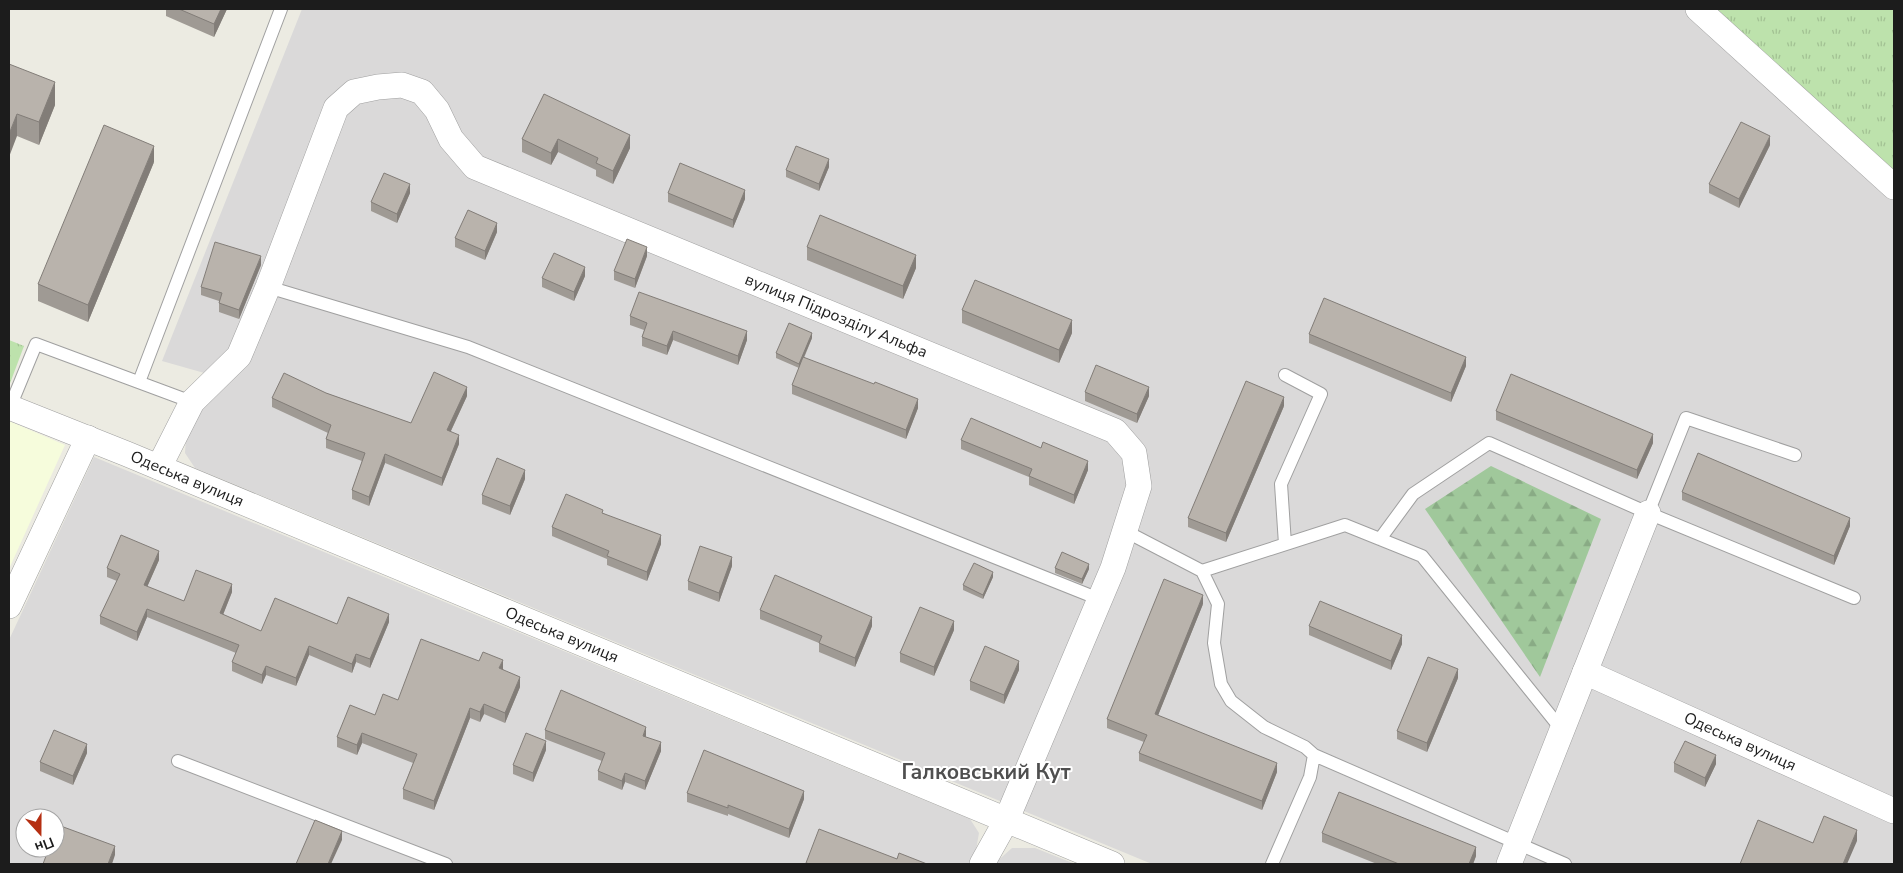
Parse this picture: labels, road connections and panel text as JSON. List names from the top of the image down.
{
  "streets": {
    "street": ["вулиця Підрозділу Альфа", "Одеська вулиця"]
  },
  "crossings": [
    ["вулиця Підрозділу Альфа", "Одеська вулиця"]
  ],
  "districts": ["Галковський Кут"],
  "north": "bottom"
}
